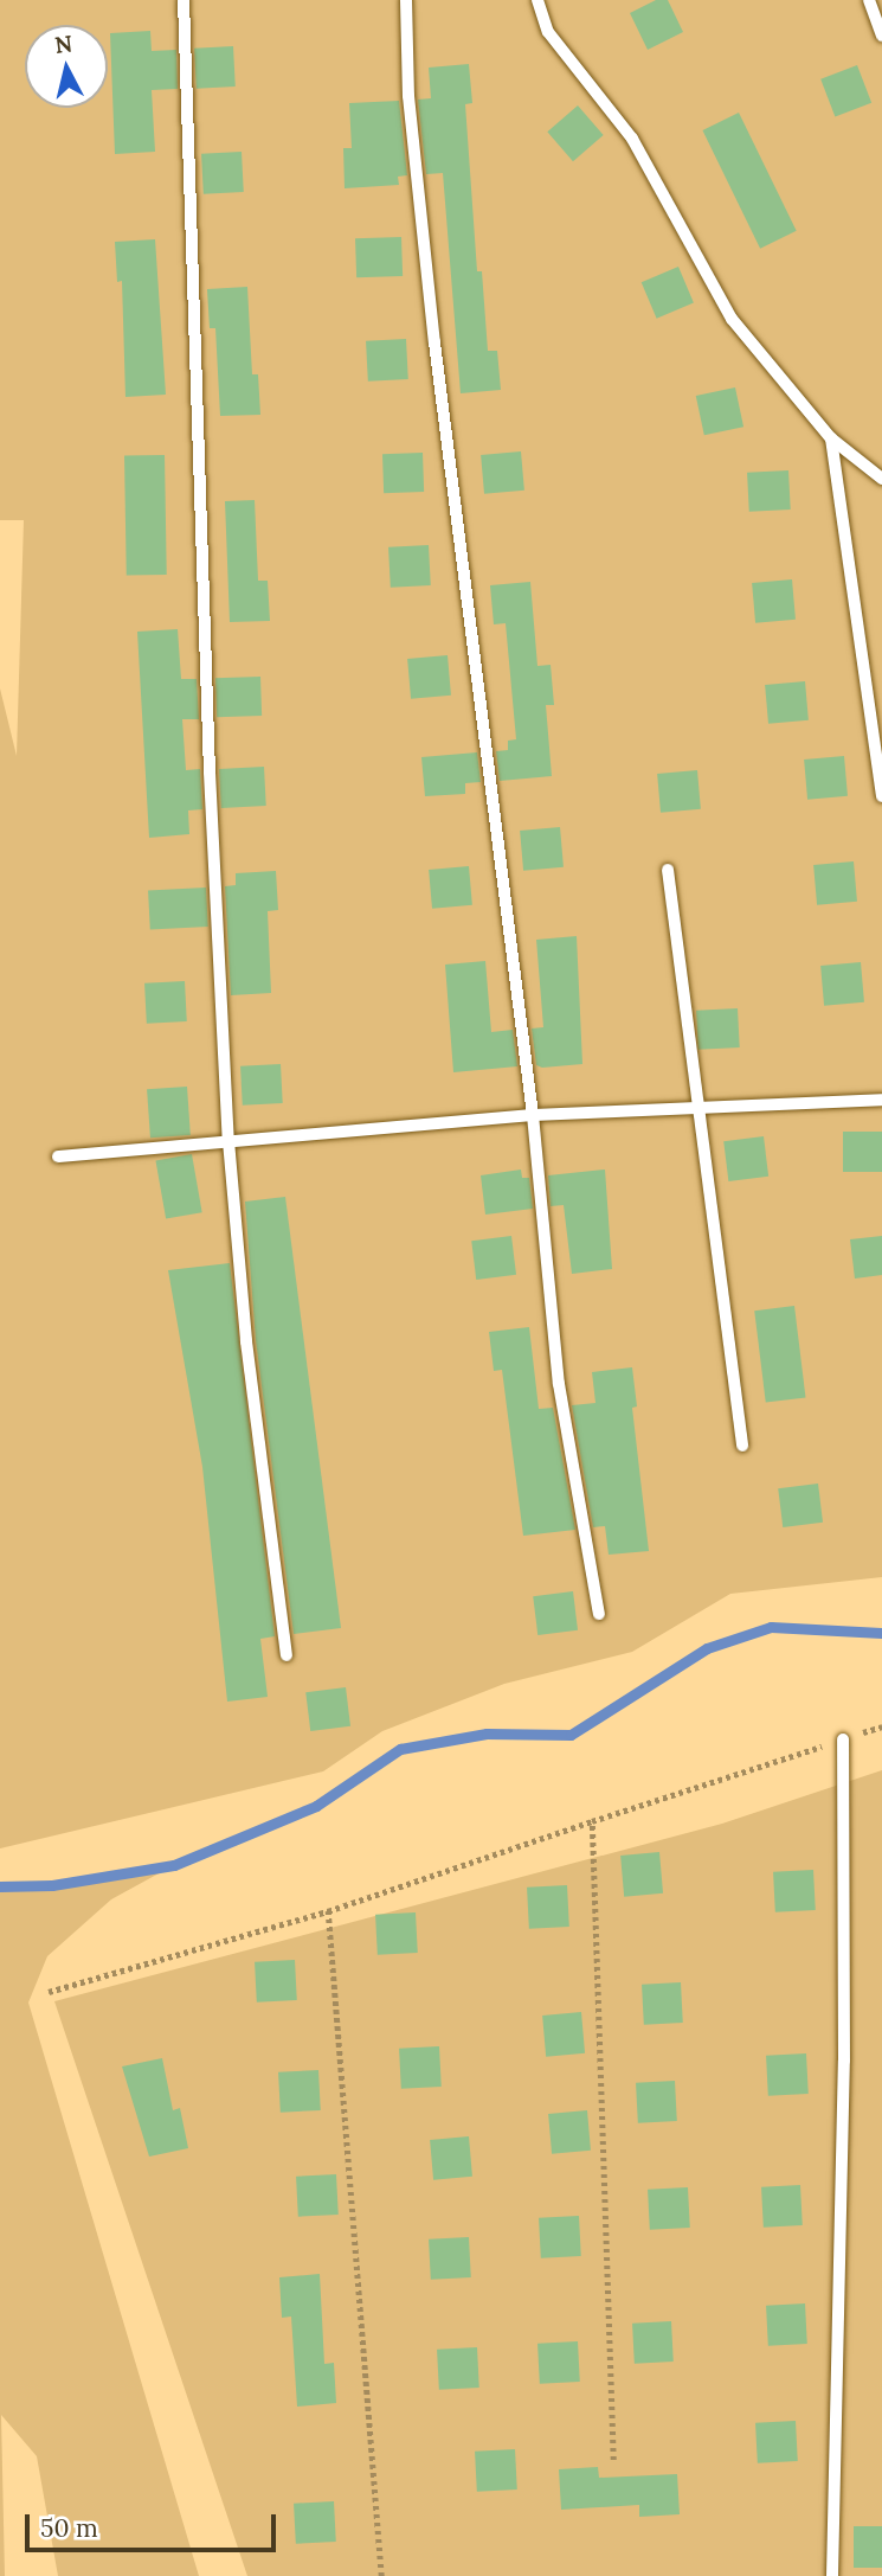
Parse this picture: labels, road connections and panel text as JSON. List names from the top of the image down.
{
  "scale_bar": "50 m",
  "north": "top"
}
